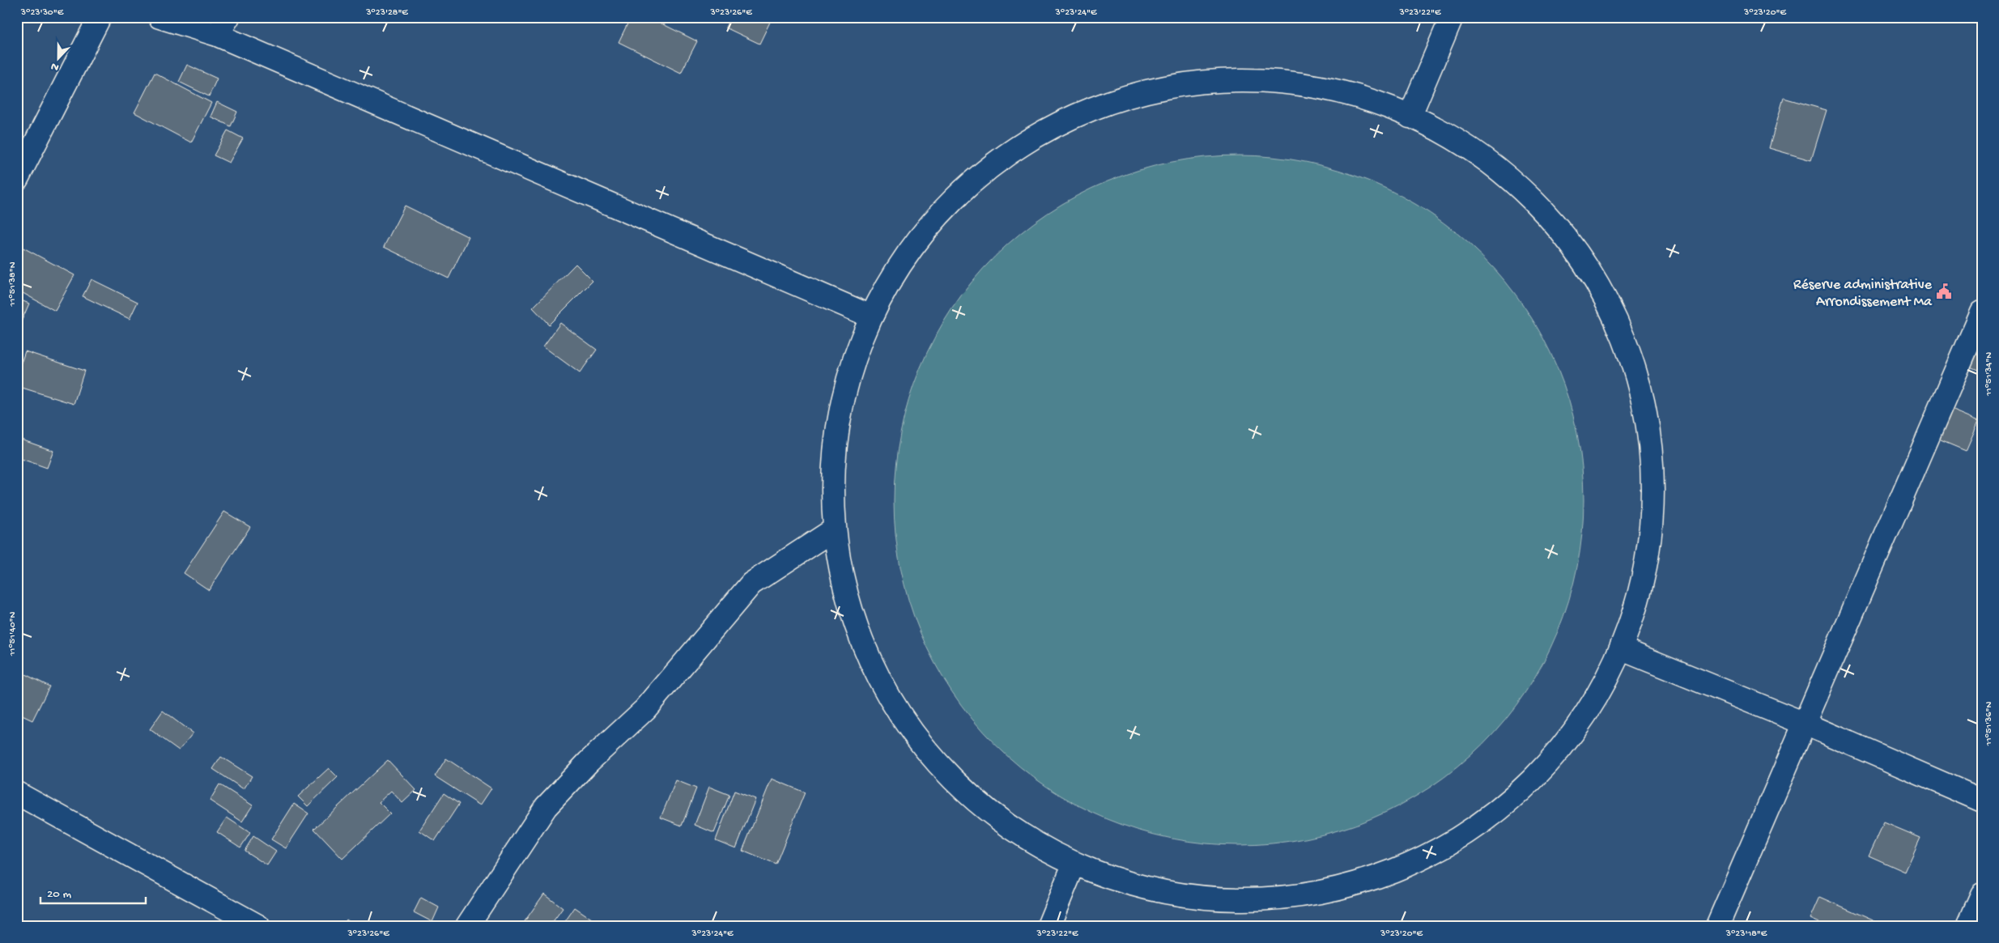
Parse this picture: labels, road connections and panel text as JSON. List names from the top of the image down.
{
  "places": {
    "public building": ["Réserve administrative Arrondissement Ma"]
  },
  "scale_bar": "20 m",
  "north": "bottom",
  "coordinates": [
    "3°23'30\"E",
    "3°23'28\"E",
    "3°23'26\"E",
    "3°23'24\"E",
    "3°23'22\"E",
    "3°23'20\"E",
    "11°51'38\"N",
    "11°51'34\"N",
    "11°51'40\"N",
    "11°51'36\"N",
    "3°23'18\"E"
  ]
}
